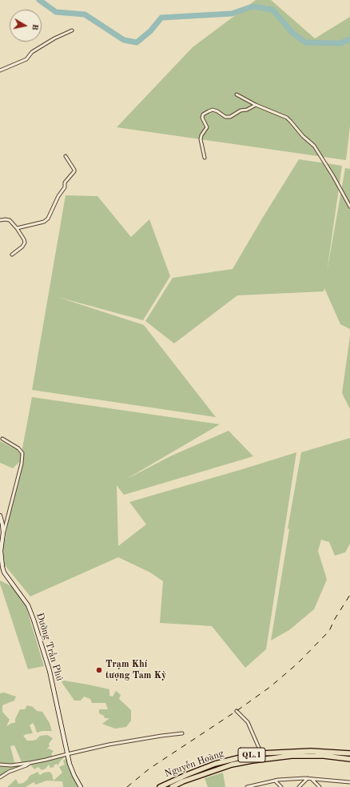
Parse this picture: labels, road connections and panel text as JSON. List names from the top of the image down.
{
  "streets": {
    "highway": ["QL.1", "Nguyễn Hoàng"],
    "main road": ["Đường Trần Phú"]
  },
  "places": ["Trạm Khí tượng Tam Kỳ"],
  "north": "right"
}
